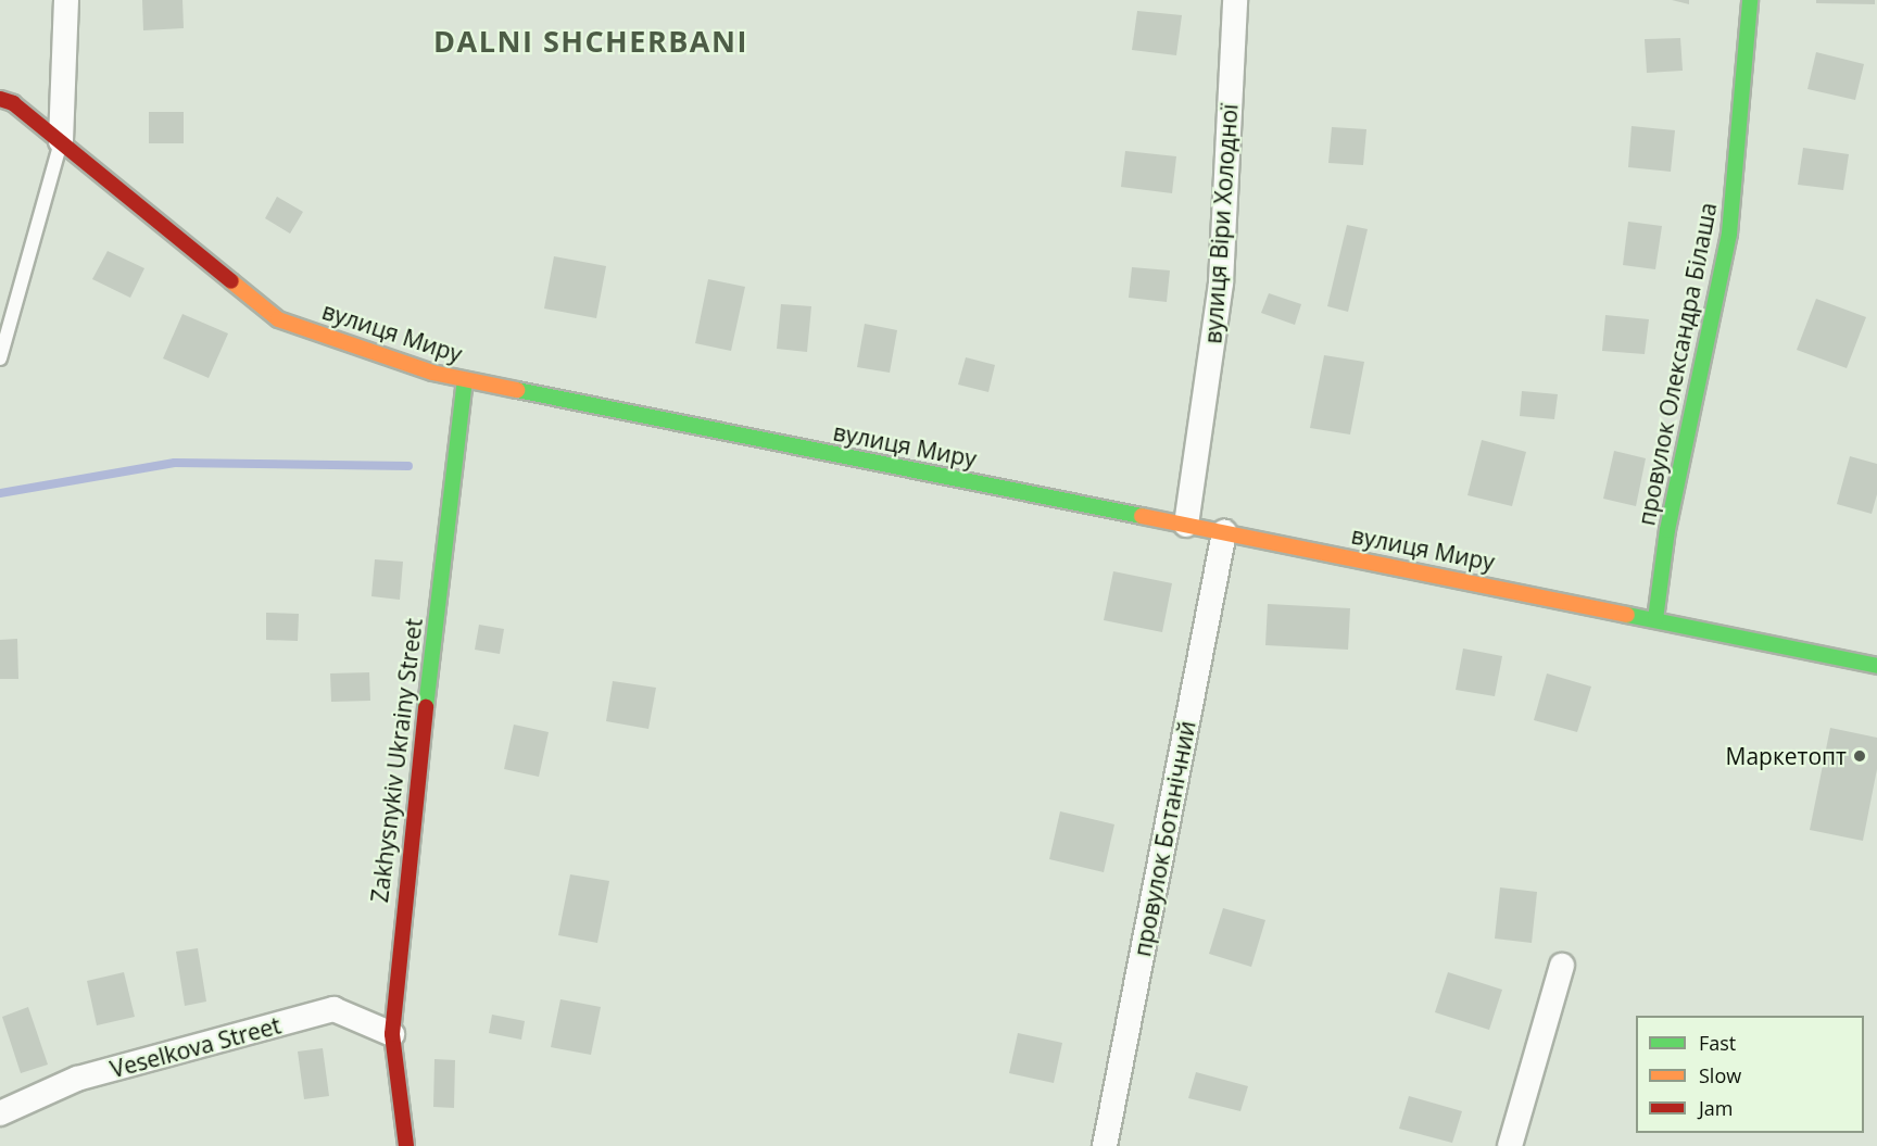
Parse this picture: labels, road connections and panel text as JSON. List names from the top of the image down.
{
  "streets": {
    "street": [
      "вулиця Віри Холодної",
      "вулиця Миру",
      "провулок Олександра Білаша",
      "Zakhysnykiv Ukrainy Street",
      "провулок Ботанічний",
      "Veselkova Street"
    ]
  },
  "crossings": [
    ["вулиця Віри Холодної", "вулиця Миру"],
    ["вулиця Миру", "провулок Олександра Білаша"],
    ["вулиця Миру", "Zakhysnykiv Ukrainy Street"],
    ["вулиця Миру", "провулок Ботанічний"],
    ["Zakhysnykiv Ukrainy Street", "Veselkova Street"]
  ],
  "districts": ["DALNI SHCHERBANI"],
  "places": ["Маркетопт"],
  "legend": ["Fast", "Slow", "Jam"]
}
